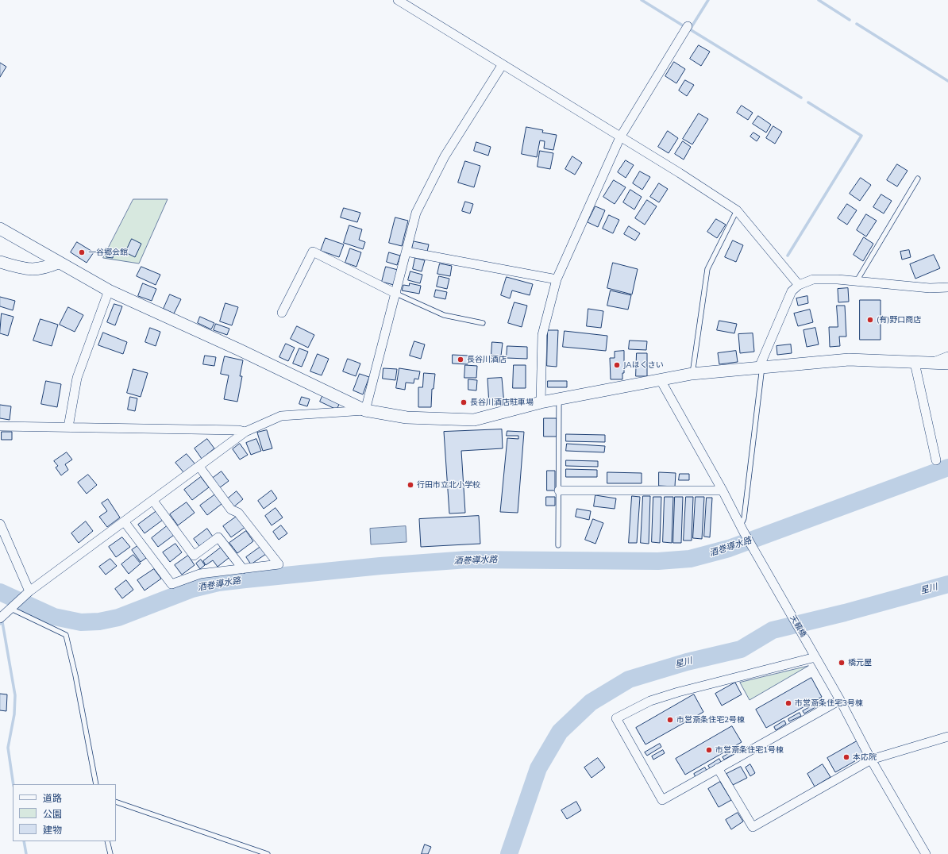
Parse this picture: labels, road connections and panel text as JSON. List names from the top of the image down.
{
  "streets": {
    "street": ["天籟橋"]
  },
  "water": ["酒巻導水路", "星川"],
  "places": [
    "一谷郷会館",
    "(有)野口商店",
    "長谷川酒店",
    "JAほくさい",
    "長谷川酒店駐車場",
    "行田市立北小学校",
    "橋元屋",
    "市営斎条住宅3号棟",
    "市営斎条住宅2号棟",
    "市営斎条住宅1号棟",
    "本応院"
  ],
  "legend": ["道路", "公園", "建物"]
}
